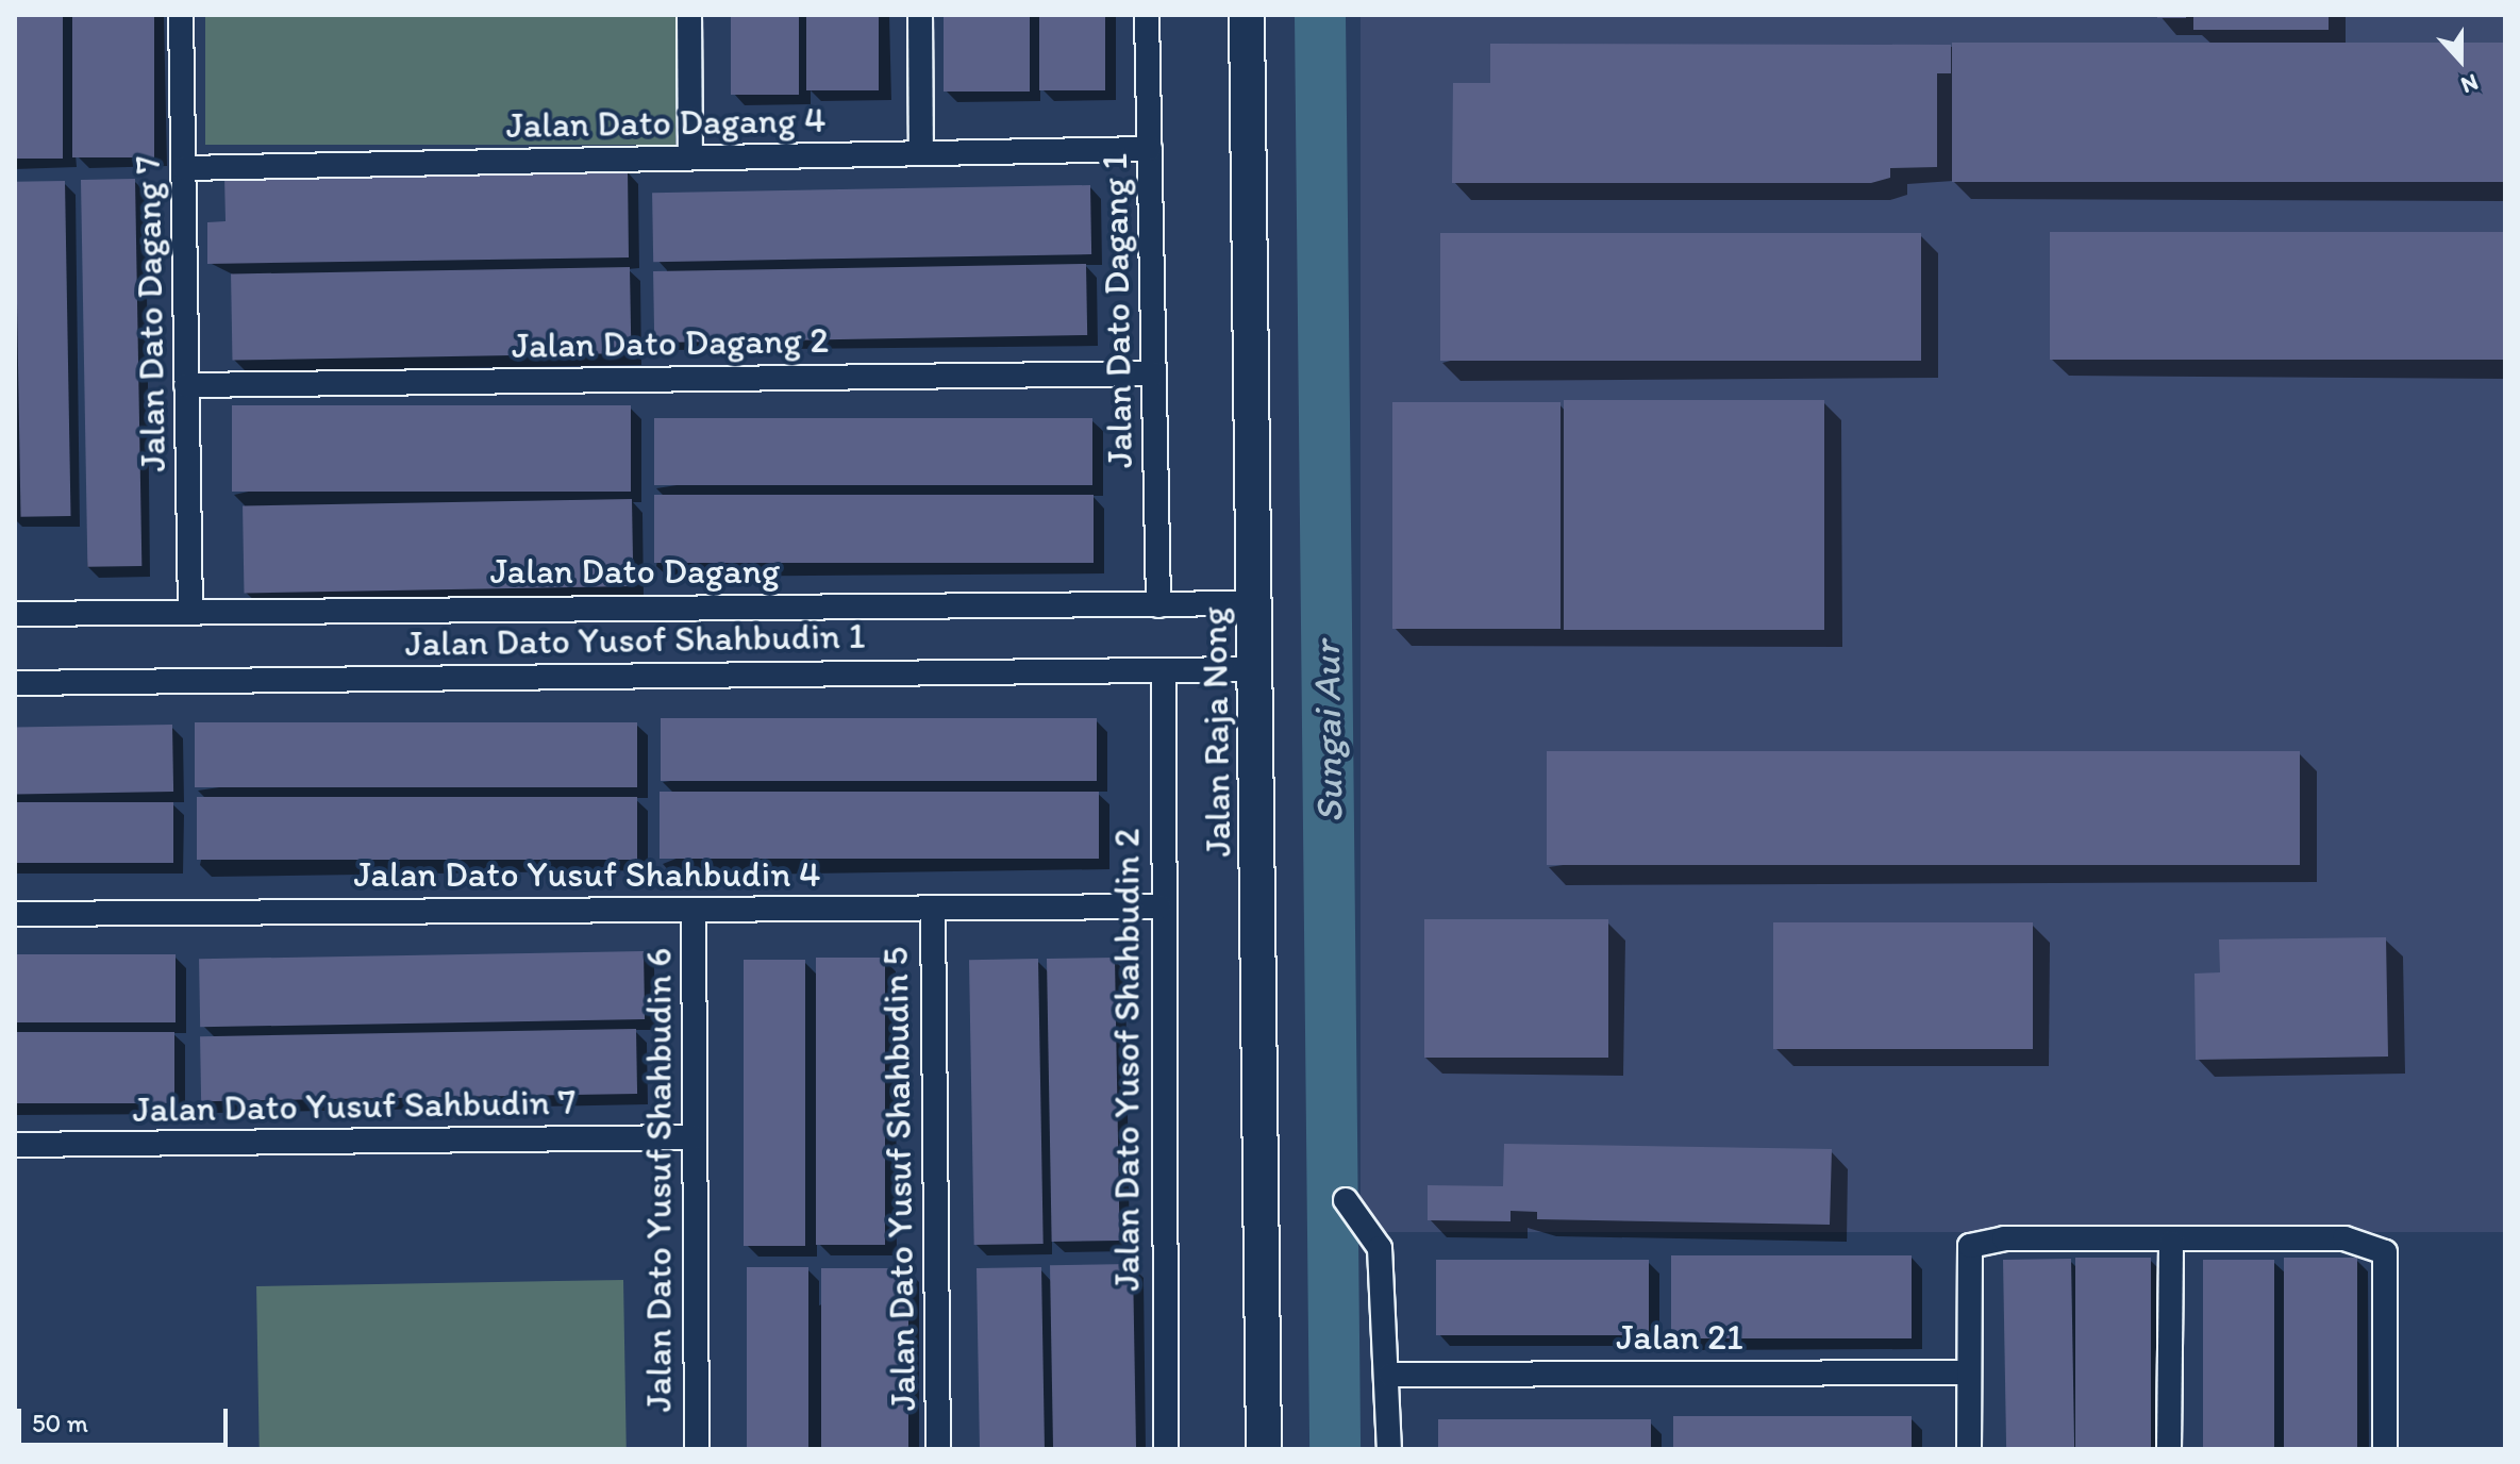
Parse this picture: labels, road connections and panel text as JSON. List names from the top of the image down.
{
  "streets": {
    "main road": ["Jalan Raja Nong"],
    "street": [
      "Jalan Dato Dagang 4",
      "Jalan Dato Dagang 1",
      "Jalan Dato Dagang 7",
      "Jalan Dato Dagang 2",
      "Jalan Dato Dagang",
      "Jalan Dato Yusof Shahbudin 1",
      "Jalan Dato Yusuf Shahbudin 4",
      "Jalan Dato Yusof Shahbudin 2",
      "Jalan Dato Yusuf Sahbudin 7",
      "Jalan Dato Yusuf Shahbudin 5",
      "Jalan Dato Yusuf Shahbudin 6",
      "Jalan 21"
    ]
  },
  "crossings": [
    ["Jalan Dato Dagang 4", "Jalan Dato Dagang 1"],
    ["Jalan Dato Dagang 4", "Jalan Dato Dagang 7"],
    ["Jalan Dato Dagang 1", "Jalan Dato Dagang 2"],
    ["Jalan Dato Dagang 1", "Jalan Dato Dagang"],
    ["Jalan Dato Dagang 7", "Jalan Dato Dagang 2"],
    ["Jalan Dato Dagang 7", "Jalan Dato Dagang"],
    ["Jalan Dato Dagang", "Jalan Raja Nong"],
    ["Jalan Dato Yusof Shahbudin 1", "Jalan Raja Nong"],
    ["Jalan Dato Yusof Shahbudin 1", "Jalan Dato Yusof Shahbudin 2"],
    ["Jalan Dato Yusuf Shahbudin 4", "Jalan Dato Yusof Shahbudin 2"],
    ["Jalan Dato Yusuf Shahbudin 4", "Jalan Dato Yusuf Shahbudin 5"],
    ["Jalan Dato Yusuf Shahbudin 4", "Jalan Dato Yusuf Shahbudin 6"],
    ["Jalan Dato Yusuf Sahbudin 7", "Jalan Dato Yusuf Shahbudin 6"]
  ],
  "water": ["Sungai Aur"],
  "scale_bar": "50 m",
  "north": "bottom"
}
